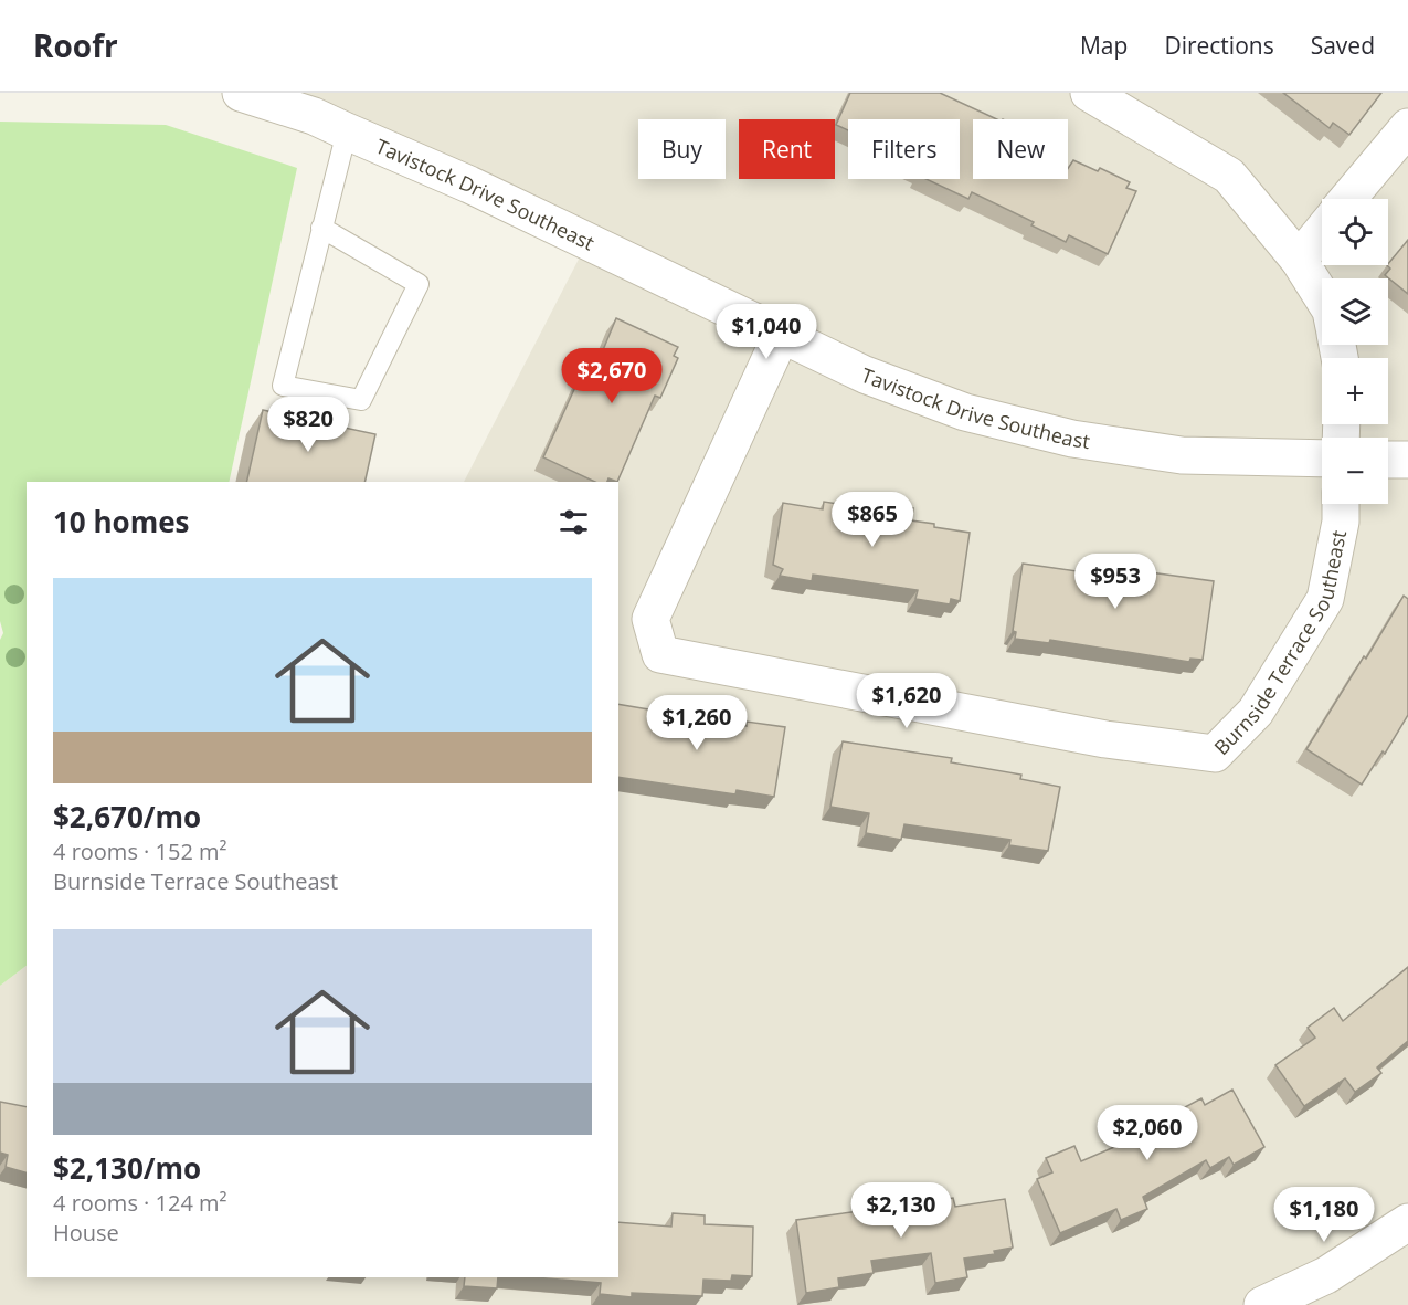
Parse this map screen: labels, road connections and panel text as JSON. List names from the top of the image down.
{
  "streets": {
    "street": ["Tavistock Drive Southeast", "Burnside Terrace Southeast"]
  },
  "crossings": [
    ["Tavistock Drive Southeast", "Burnside Terrace Southeast"]
  ],
  "page": {
    "header": "Roofr",
    "nav": ["Map", "Directions", "Saved"],
    "chip": [
      "Buy",
      "Rent",
      "Filters",
      "New"
    ],
    "map_buttons": ["+", "−"],
    "price": [
      "$1,040",
      "$2,670",
      "$820",
      "$865",
      "$953",
      "$1,620",
      "$1,260",
      "$2,060",
      "$2,130",
      "$1,180"
    ],
    "heading": "10 homes",
    "list": [
      {
        "name": "$2,670/mo",
        "note": "4 rooms · 152 m² · Burnside Terrace Southeast"
      },
      {
        "name": "$2,130/mo",
        "note": "4 rooms · 124 m² · House"
      }
    ]
  }
}
